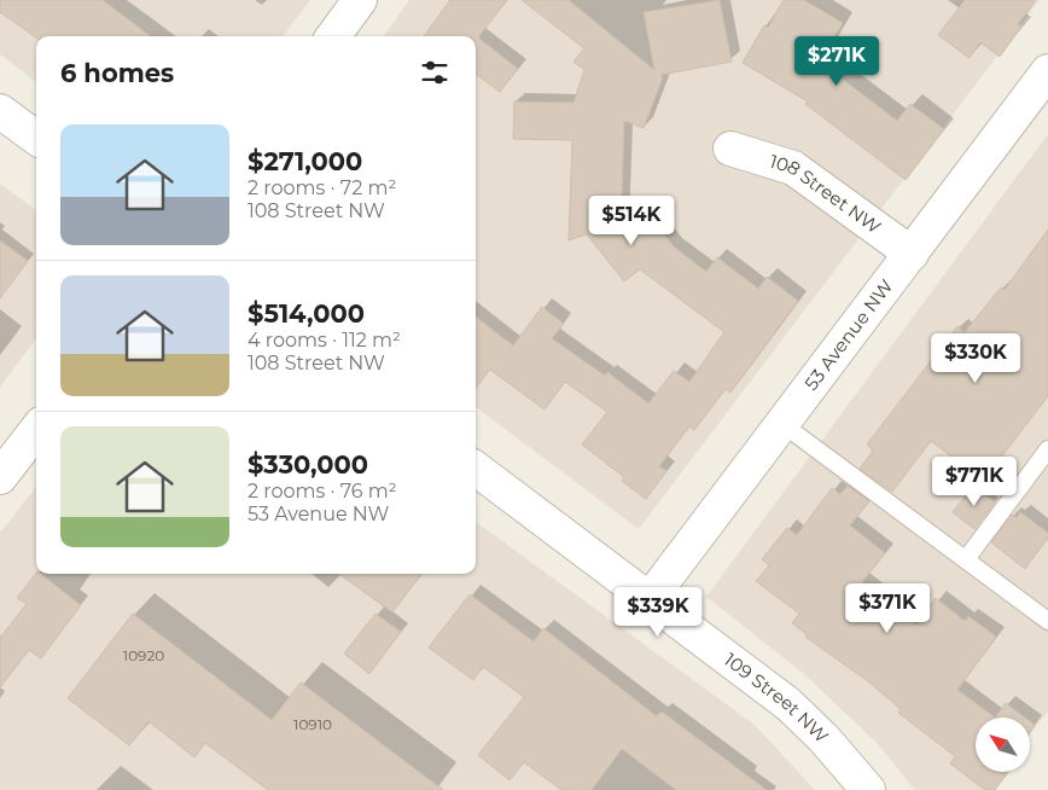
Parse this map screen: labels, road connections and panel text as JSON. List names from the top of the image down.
{
  "streets": {
    "street": ["108 Street NW", "53 Avenue NW", "109 Street NW"]
  },
  "crossings": [
    ["108 Street NW", "53 Avenue NW"],
    ["53 Avenue NW", "109 Street NW"]
  ],
  "house_numbers": ["10920", "10910"],
  "north": "top left",
  "page": {
    "price": [
      "$271K",
      "$514K",
      "$330K",
      "$771K",
      "$371K",
      "$339K"
    ],
    "heading": "6 homes",
    "list": [
      {
        "name": "$271,000",
        "note": "2 rooms · 72 m² · 108 Street NW"
      },
      {
        "name": "$514,000",
        "note": "4 rooms · 112 m² · 108 Street NW"
      },
      {
        "name": "$330,000",
        "note": "2 rooms · 76 m² · 53 Avenue NW"
      }
    ]
  }
}
